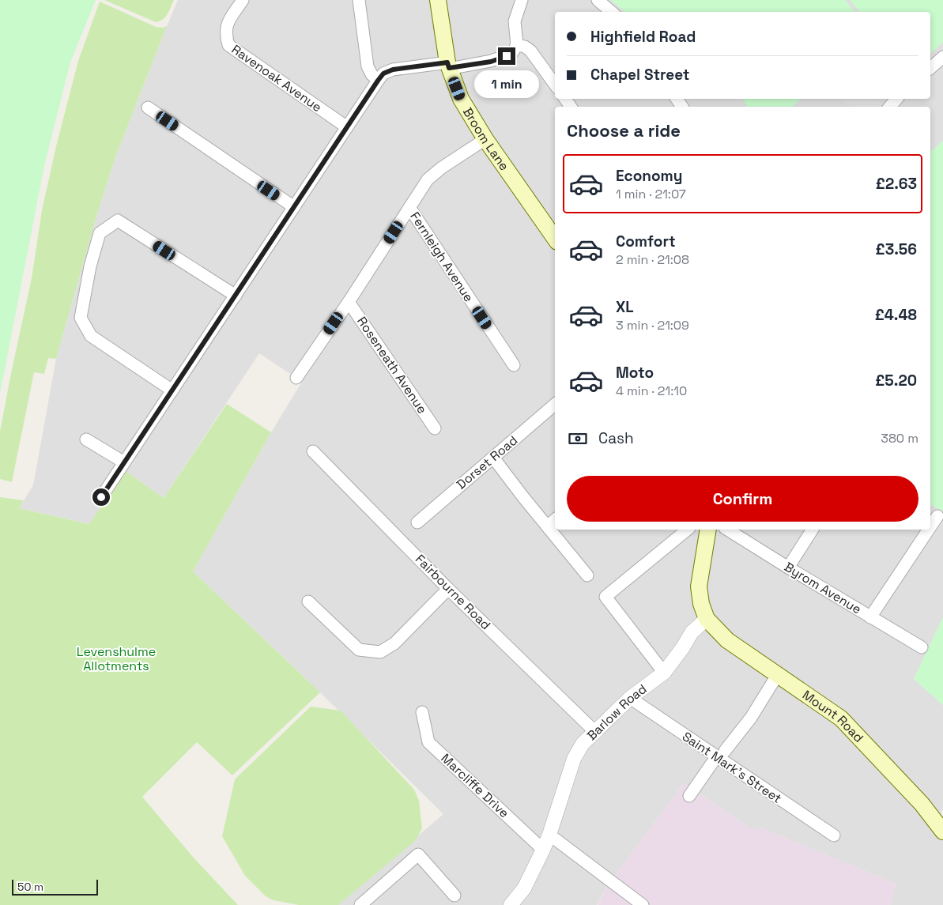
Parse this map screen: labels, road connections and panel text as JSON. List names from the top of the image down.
{
  "streets": {
    "main road": ["Broom Lane", "Mount Road"],
    "street": [
      "Ravenoak Avenue",
      "Fernleigh Avenue",
      "Roseneath Avenue",
      "Dorset Road",
      "Byrom Avenue",
      "Fairbourne Road",
      "Barlow Road",
      "Saint Mark's Street",
      "Marcliffe Drive"
    ]
  },
  "crossings": [
    ["Fairbourne Road", "Barlow Road"],
    ["Barlow Road", "Mount Road"],
    ["Barlow Road", "Saint Mark's Street"],
    ["Barlow Road", "Marcliffe Drive"]
  ],
  "parks": ["Levenshulme Allotments"],
  "scale_bar": "50 m",
  "page": {
    "banner": ["Highfield Road", "Chapel Street"],
    "bubble": "1 min",
    "heading": "Choose a ride",
    "list": [
      {
        "name": "Economy",
        "note": "1 min · 21:07",
        "value": "£2.63"
      },
      {
        "name": "Comfort",
        "note": "2 min · 21:08",
        "value": "£3.56"
      },
      {
        "name": "XL",
        "note": "3 min · 21:09",
        "value": "£4.48"
      },
      {
        "name": "Moto",
        "note": "4 min · 21:10",
        "value": "£5.20"
      }
    ],
    "pay": ["Cash", "380 m"],
    "buttons": "Confirm",
    "scale": "50 m"
  }
}
